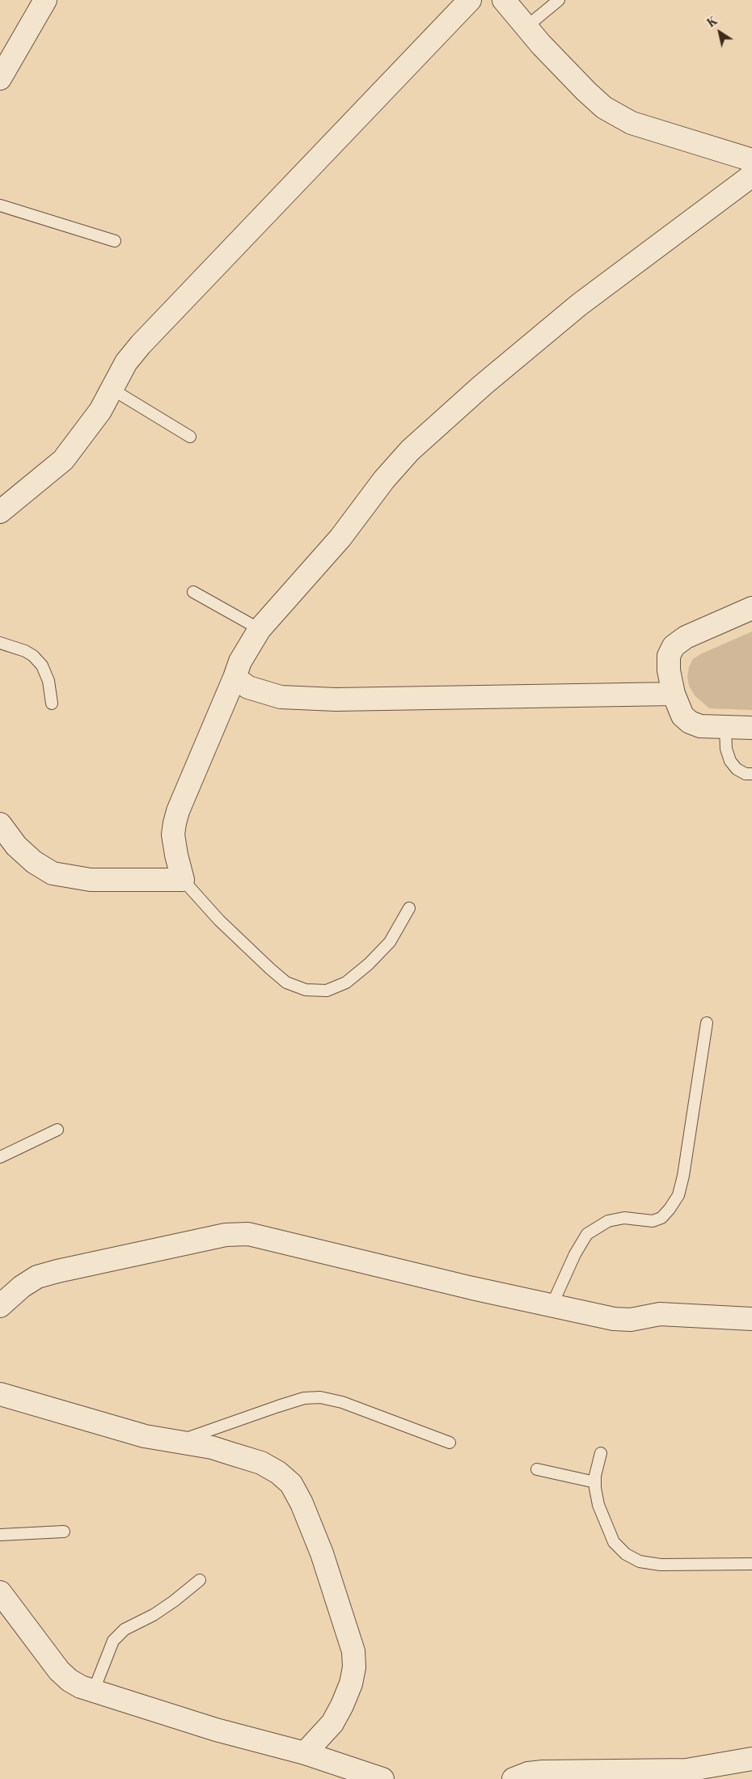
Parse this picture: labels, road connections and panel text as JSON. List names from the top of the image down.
{
  "north": "top left"
}
